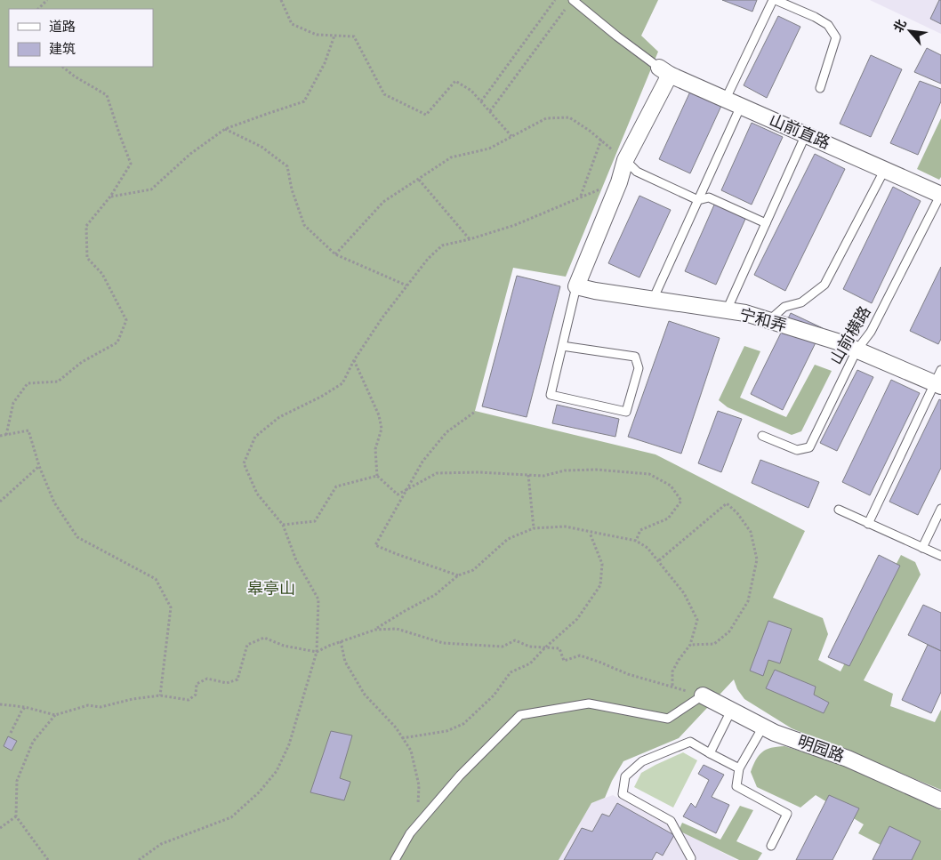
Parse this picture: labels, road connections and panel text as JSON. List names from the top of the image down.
{
  "streets": {
    "street": ["山前直路", "宁和弄", "明园路"],
    "lane": ["山前横路"]
  },
  "crossings": [
    ["山前直路", "山前横路"],
    ["宁和弄", "山前横路"]
  ],
  "parks": ["皋亭山"],
  "legend": ["道路", "建筑"],
  "north": "top left"
}
